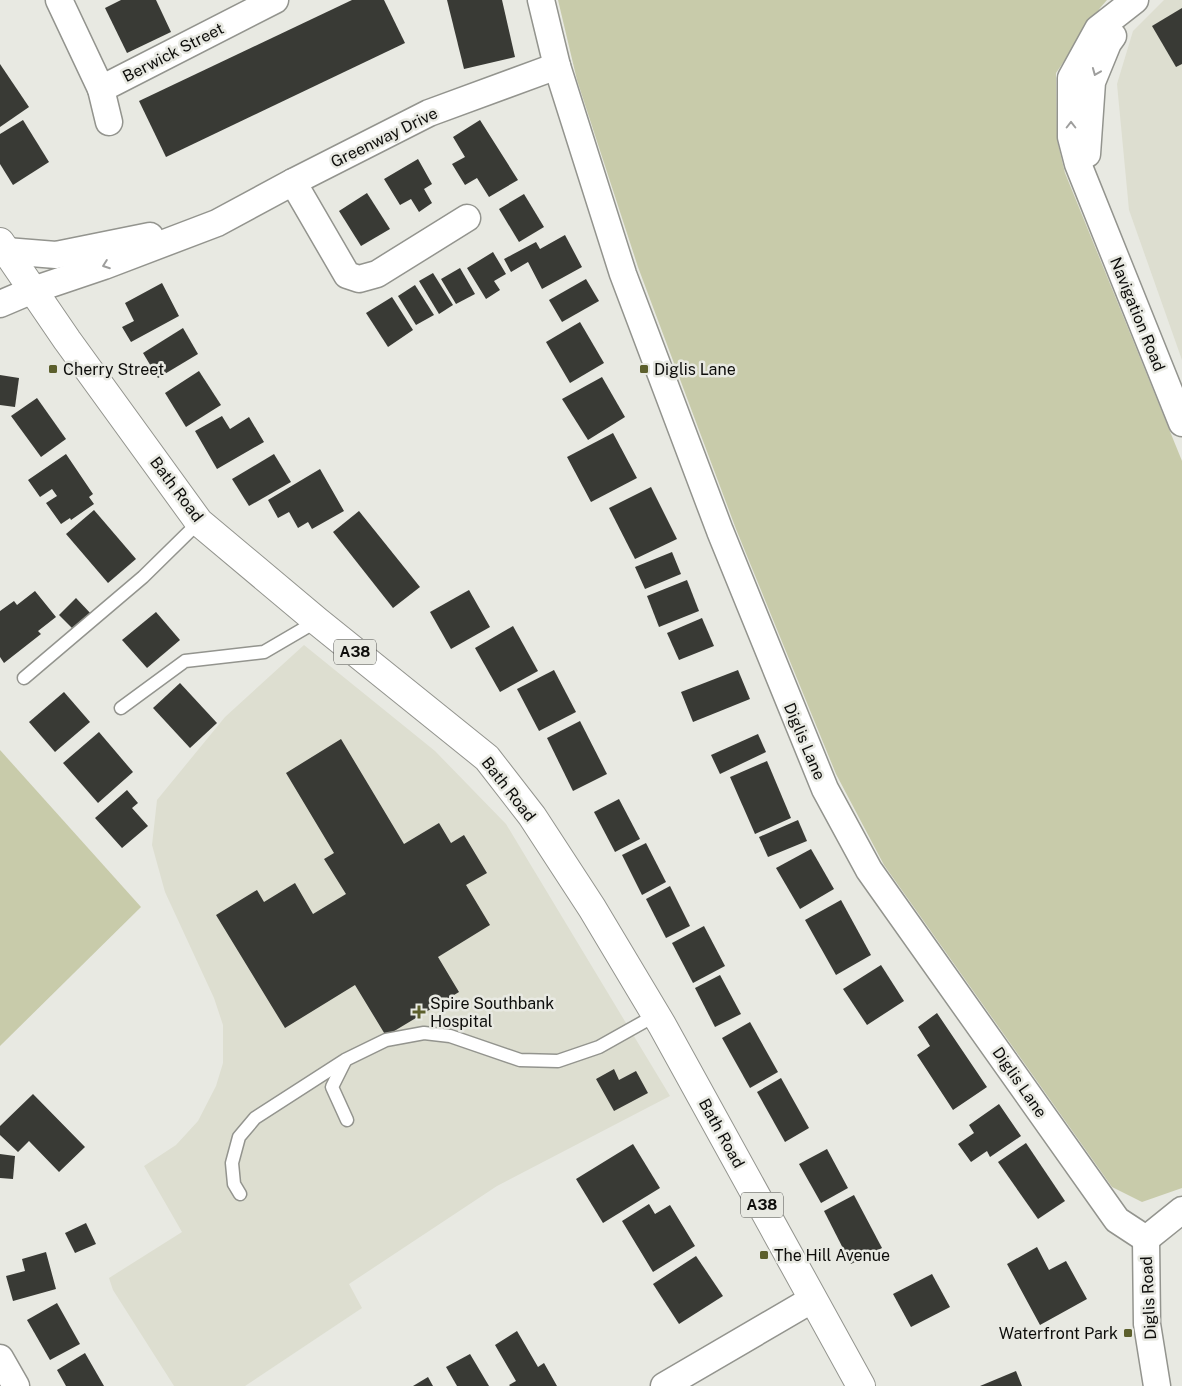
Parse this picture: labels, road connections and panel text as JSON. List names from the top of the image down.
{
  "streets": {
    "main road": ["Bath Road", "A38"],
    "street": [
      "Berwick Street",
      "Greenway Drive",
      "Navigation Road",
      "Diglis Lane",
      "Diglis Road"
    ]
  },
  "crossings": [
    ["Greenway Drive", "Bath Road"],
    ["Greenway Drive", "Diglis Lane"],
    ["Diglis Lane", "Diglis Road"]
  ],
  "places": {
    "transit": [
      "Cherry Street",
      "Diglis Lane",
      "The Hill Avenue",
      "Waterfront Park"
    ],
    "health": ["Spire Southbank Hospital"]
  }
}
